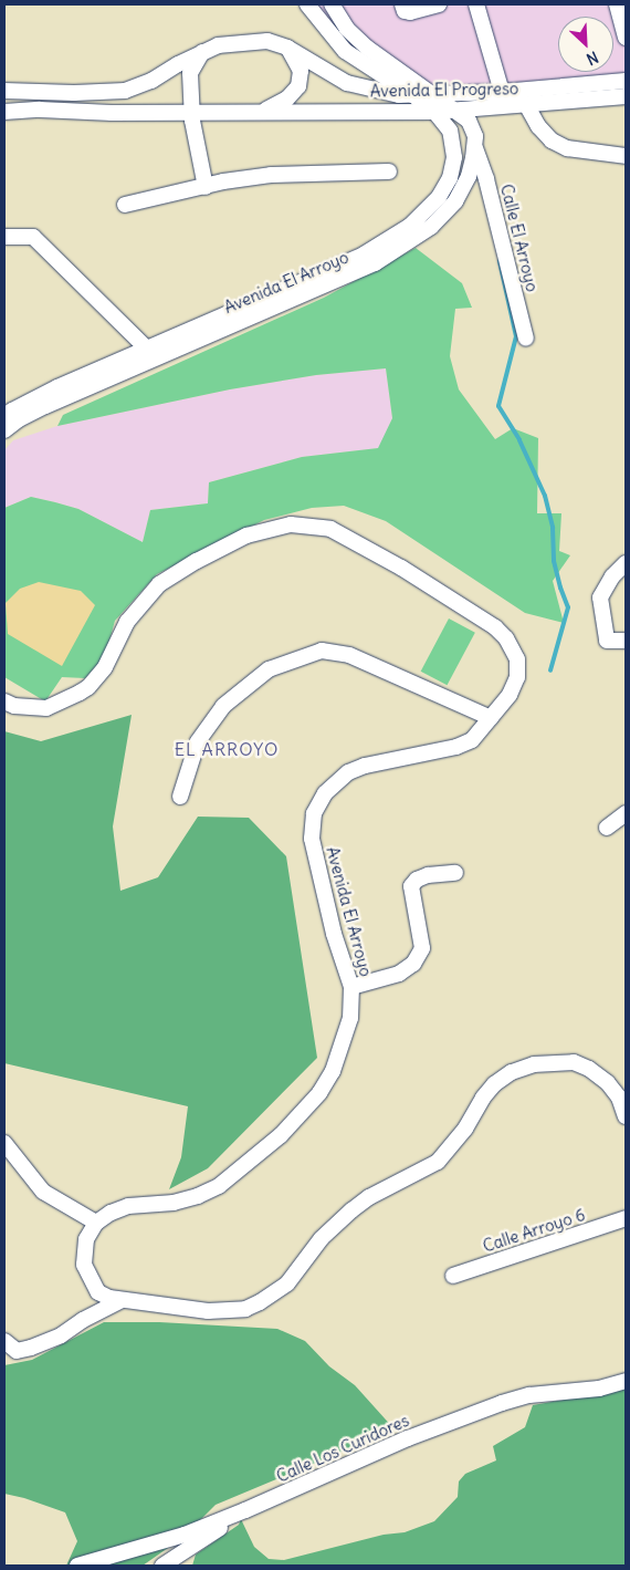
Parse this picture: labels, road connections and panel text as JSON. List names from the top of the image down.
{
  "streets": {
    "street": [
      "Avenida El Progreso",
      "Calle El Arroyo",
      "Avenida El Arroyo",
      "Calle Arroyo 6",
      "Calle Los Curidores"
    ]
  },
  "crossings": [
    ["Avenida El Progreso", "Avenida El Arroyo"],
    ["Calle El Arroyo", "Avenida El Arroyo"]
  ],
  "districts": ["EL ARROYO"],
  "north": "bottom right"
}
